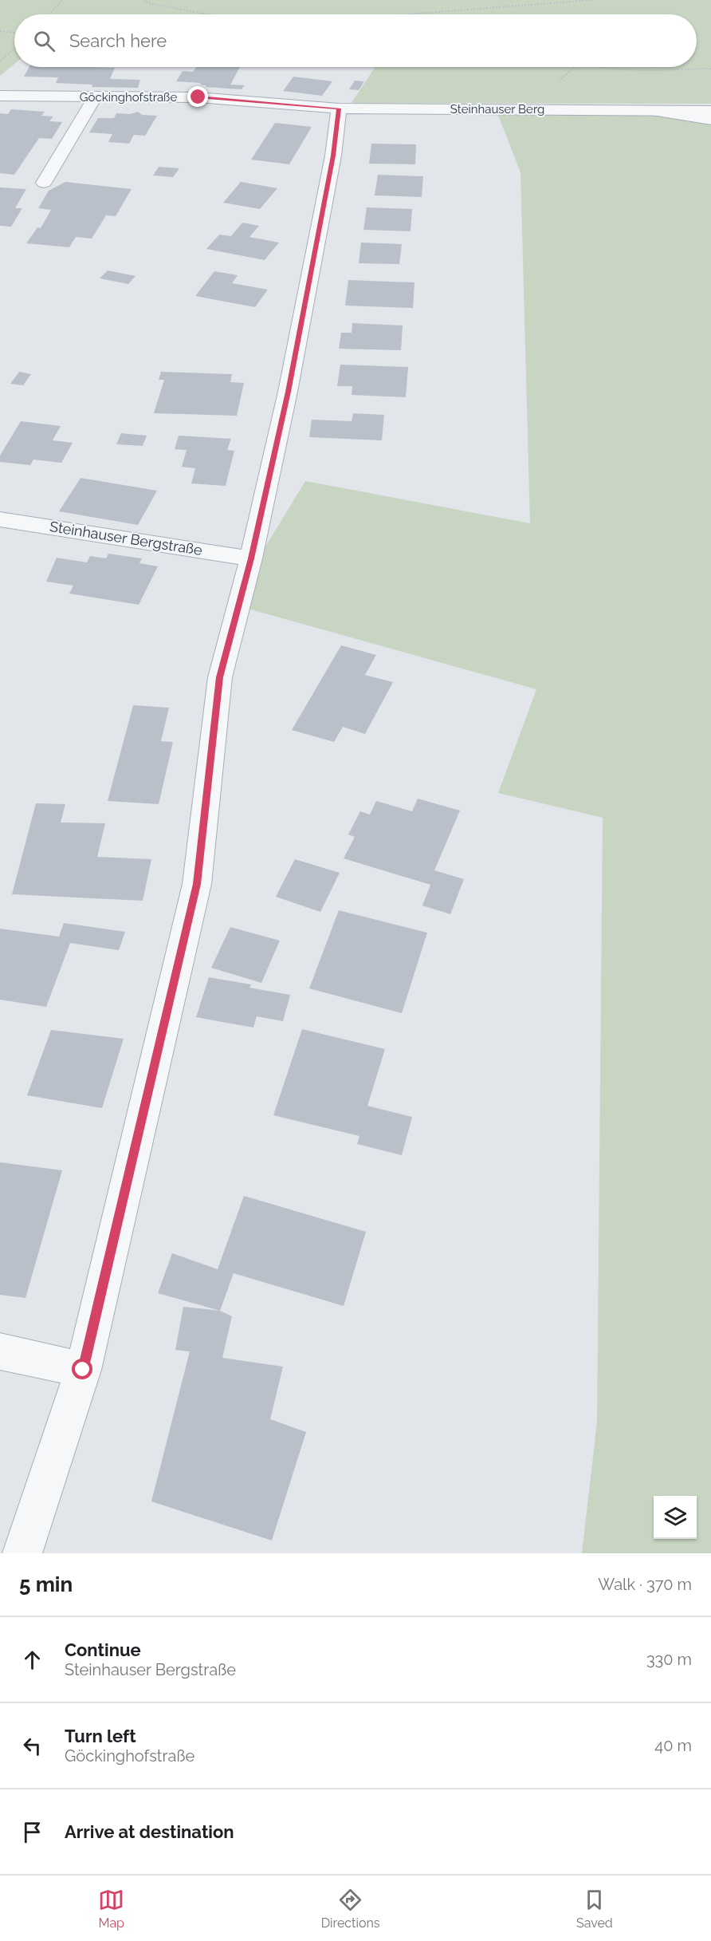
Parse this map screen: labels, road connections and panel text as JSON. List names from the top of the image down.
{
  "streets": {
    "street": ["Göckinghofstraße", "Steinhauser Berg", "Steinhauser Bergstraße"]
  },
  "crossings": [
    ["Göckinghofstraße", "Steinhauser Berg"]
  ],
  "page": {
    "search": "Search here",
    "heading": ["5 min", "Walk · 370 m"],
    "list": [
      ["Continue", "Steinhauser Bergstraße", "330 m"],
      ["Turn left", "Göckinghofstraße", "40 m"],
      "Arrive at destination"
    ],
    "nav": ["Map", "Directions", "Saved"]
  }
}
